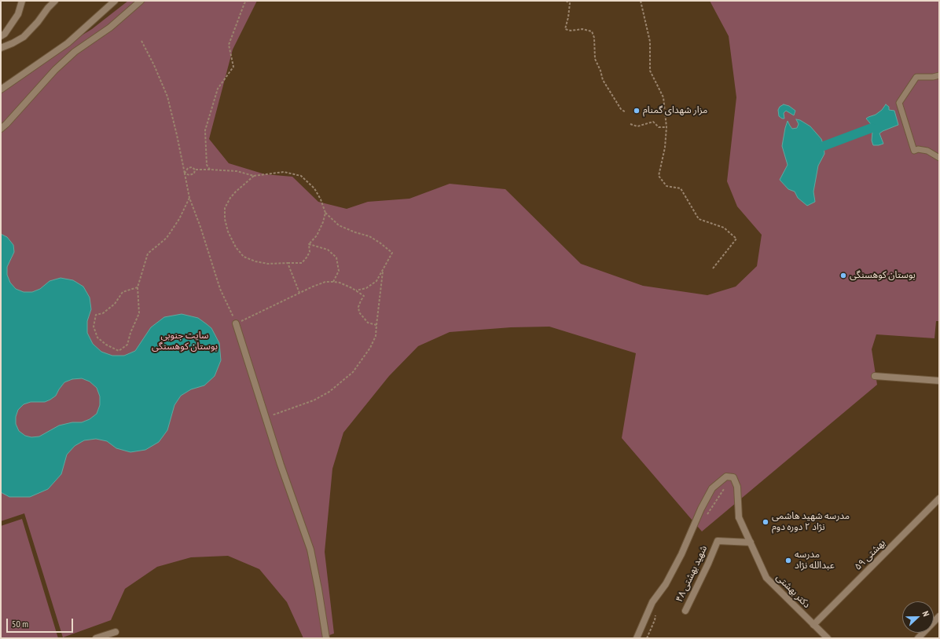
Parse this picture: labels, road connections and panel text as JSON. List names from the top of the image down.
{
  "streets": {
    "street": ["بهشتی ۵۹", "شهید بهشتی ۴۸", "دکتر بهشتی"]
  },
  "crossings": [
    ["بهشتی ۵۹", "دکتر بهشتی"],
    ["شهید بهشتی ۴۸", "دکتر بهشتی"]
  ],
  "parks": ["سایت جنوبی بوستان کوهسنگی"],
  "places": [
    "مزار شهدای گمنام",
    "بوستان کوهسنگی",
    "مدرسه شهید هاشمی نژاد ۲ دوره دوم",
    "مدرسه عبدالله نژاد"
  ],
  "scale_bar": "50 m",
  "north": "right"
}
